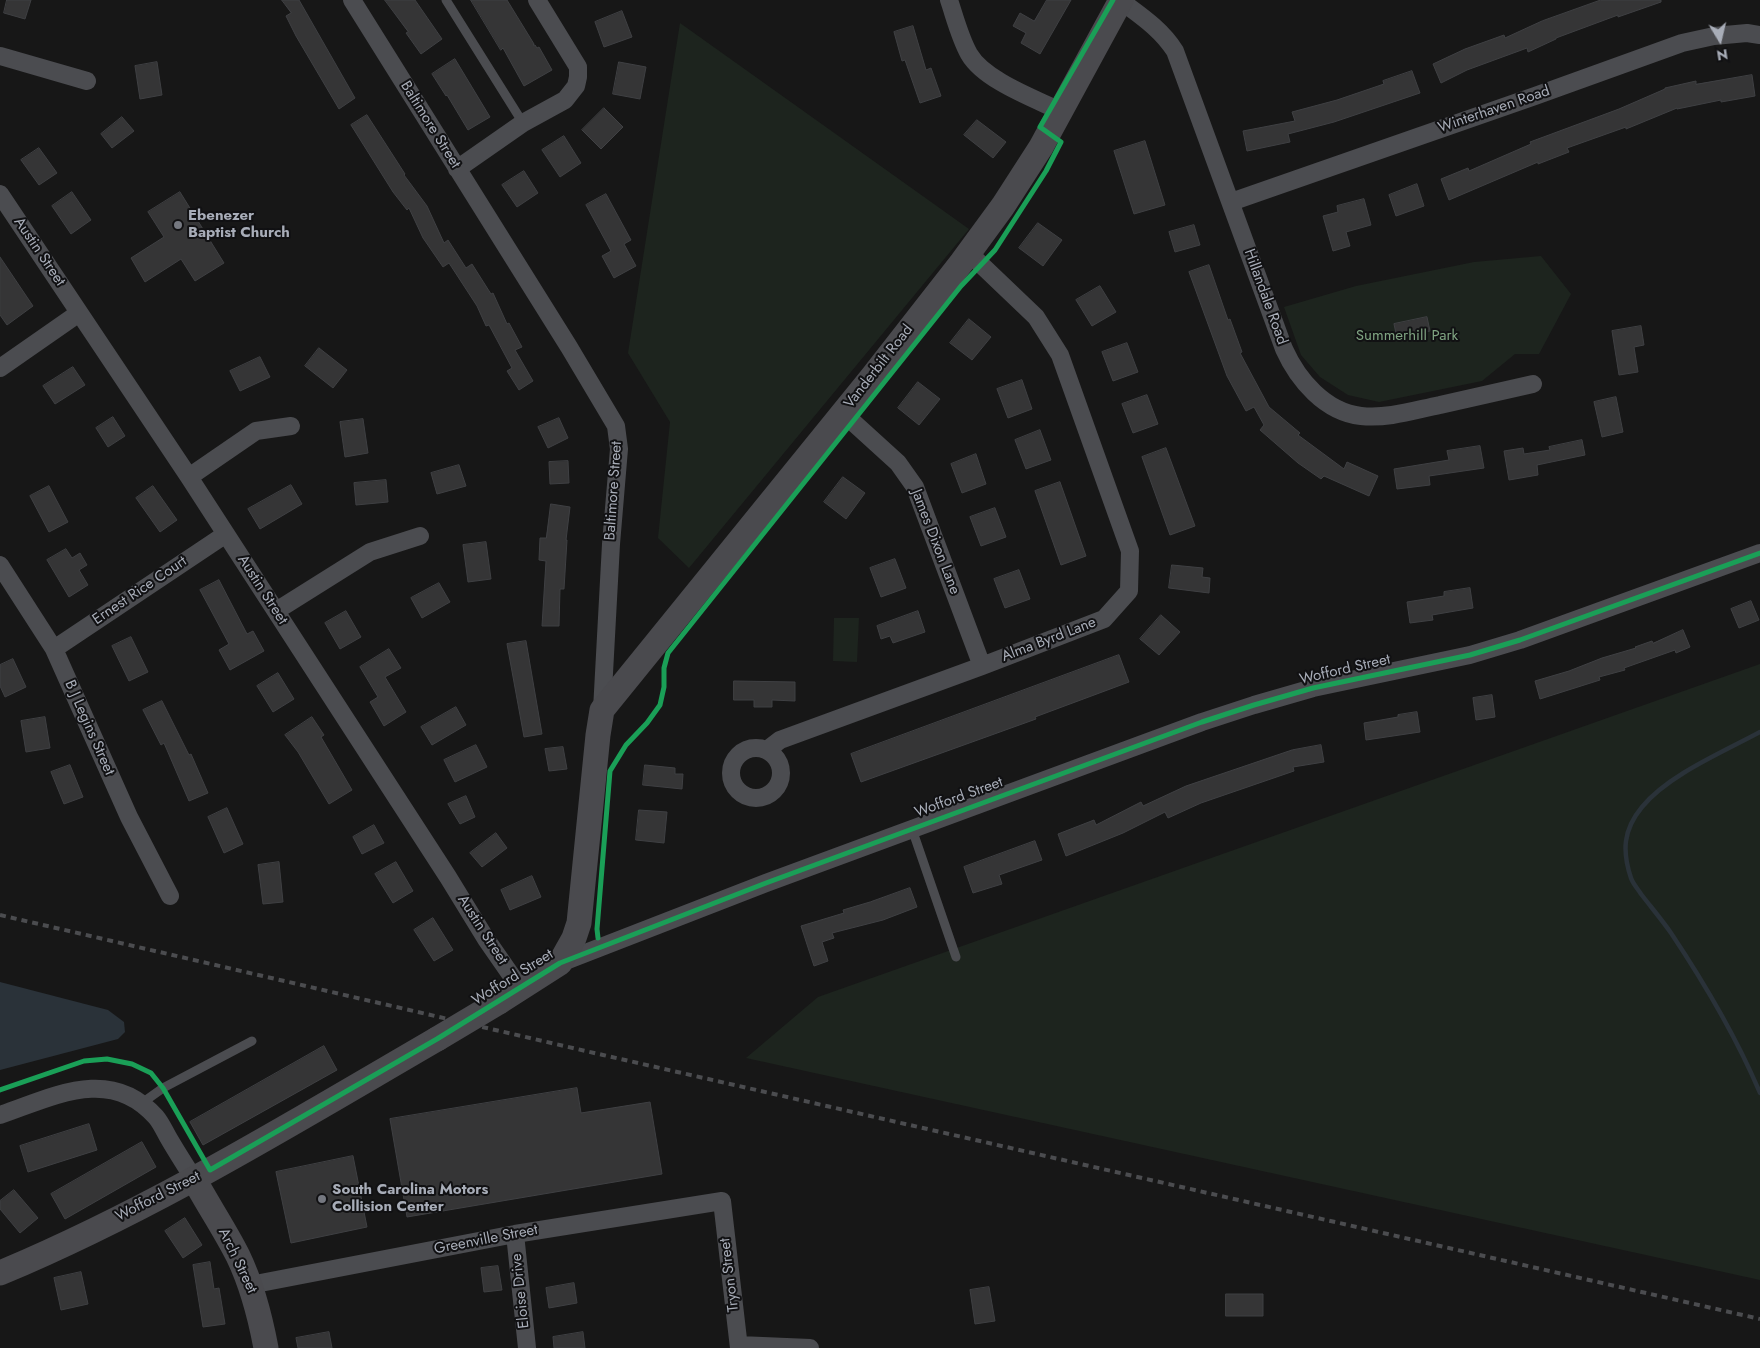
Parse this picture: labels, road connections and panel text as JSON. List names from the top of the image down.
{
  "streets": {
    "street": [
      "Winterhaven Road",
      "Baltimore Street",
      "Austin Street",
      "Hillandale Road",
      "Vanderbilt Road",
      "James Dixon Lane",
      "Ernest Rice Court",
      "Alma Byrd Lane",
      "Wofford Street",
      "B J Legins Street",
      "Greenville Street",
      "Arch Street",
      "Tryon Street",
      "Eloise Drive"
    ]
  },
  "crossings": [
    ["Winterhaven Road", "Hillandale Road"],
    ["Baltimore Street", "Vanderbilt Road"],
    ["Baltimore Street", "Wofford Street"],
    ["Austin Street", "Ernest Rice Court"],
    ["Austin Street", "Wofford Street"],
    ["Hillandale Road", "Vanderbilt Road"],
    ["Vanderbilt Road", "James Dixon Lane"],
    ["Vanderbilt Road", "Alma Byrd Lane"],
    ["James Dixon Lane", "Alma Byrd Lane"],
    ["Ernest Rice Court", "B J Legins Street"],
    ["Wofford Street", "Arch Street"],
    ["Greenville Street", "Arch Street"],
    ["Greenville Street", "Tryon Street"],
    ["Greenville Street", "Eloise Drive"]
  ],
  "parks": ["Summerhill Park"],
  "places": ["Ebenezer Baptist Church", "South Carolina Motors Collision Center"],
  "north": "bottom"
}
